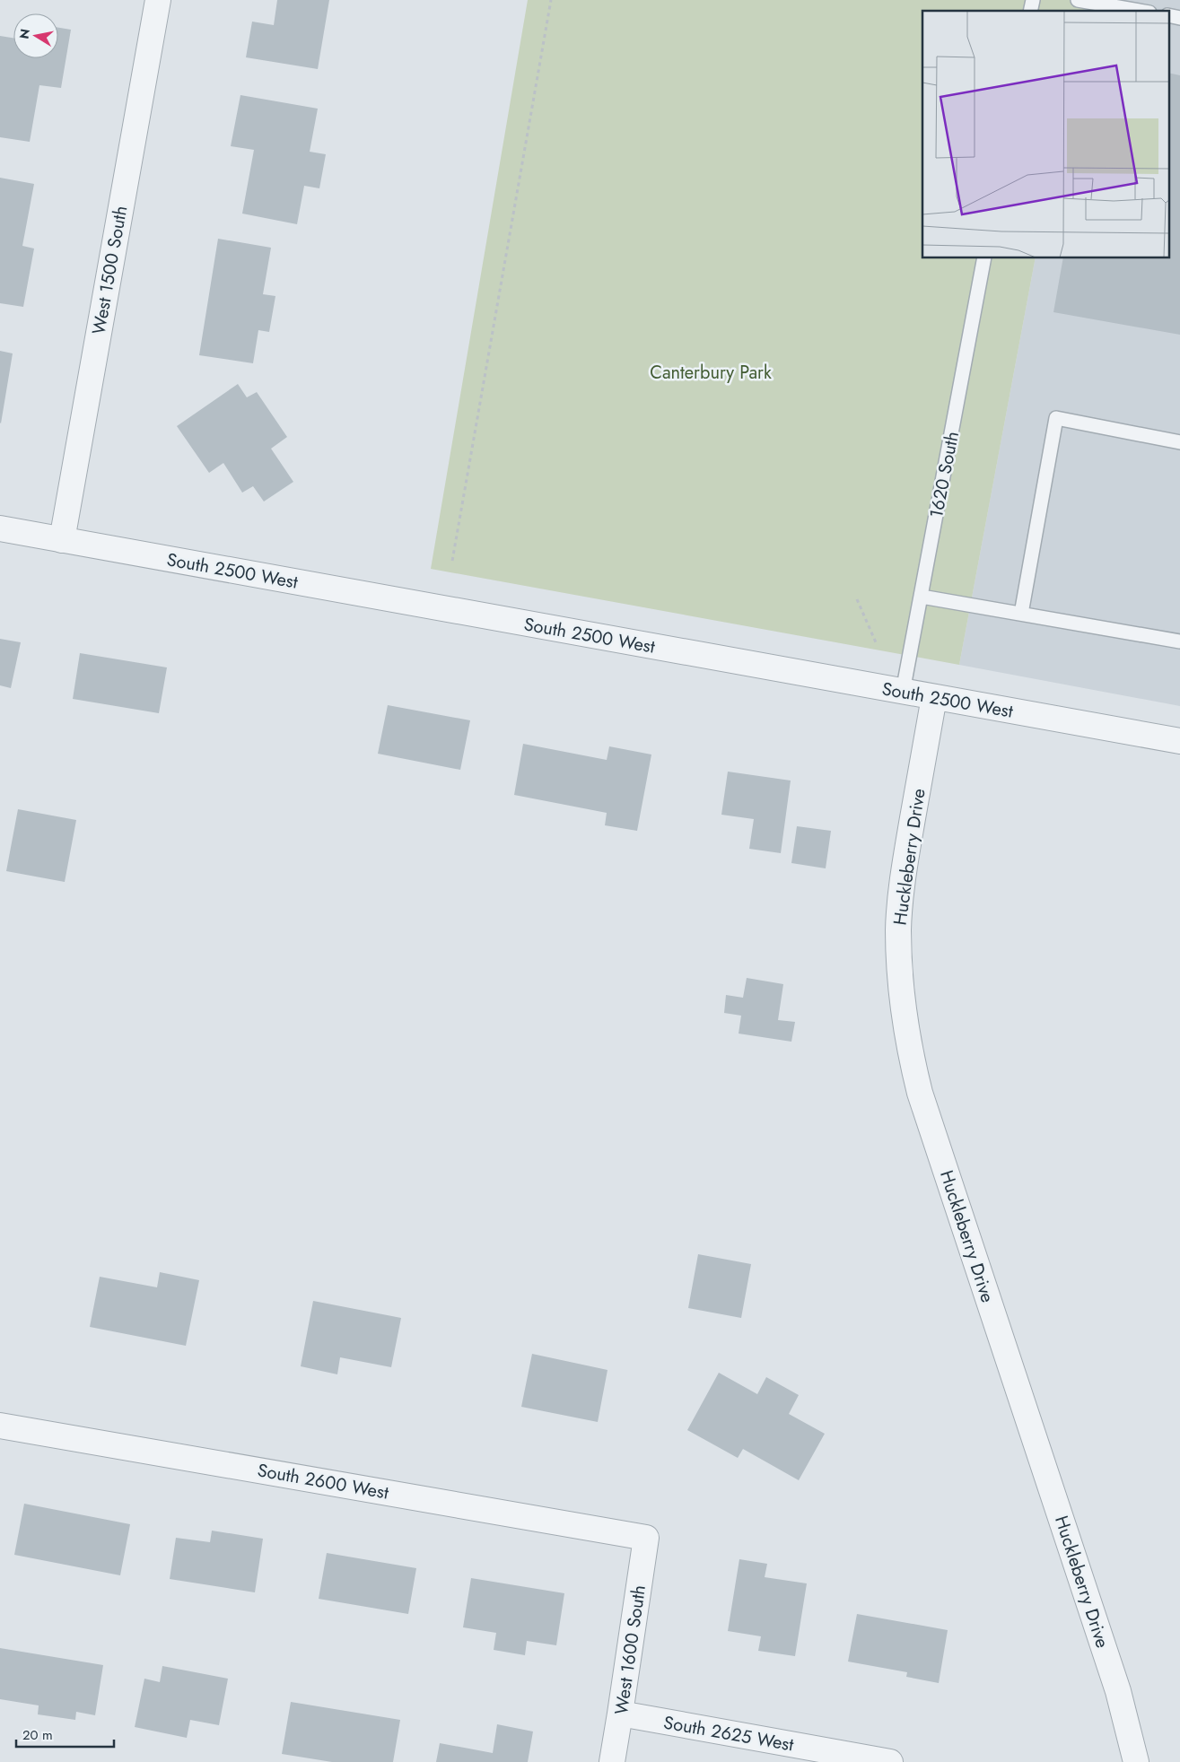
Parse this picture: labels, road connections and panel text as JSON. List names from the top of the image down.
{
  "streets": {
    "street": [
      "West 1500 South",
      "South 2500 West",
      "Huckleberry Drive",
      "South 2600 West",
      "West 1600 South",
      "South 2625 West"
    ],
    "lane": ["1620 South"]
  },
  "crossings": [
    ["West 1500 South", "South 2500 West"],
    ["1620 South", "South 2500 West"],
    ["South 2500 West", "Huckleberry Drive"],
    ["South 2600 West", "West 1600 South"],
    ["West 1600 South", "South 2625 West"]
  ],
  "parks": ["Canterbury Park"],
  "scale_bar": "20 m",
  "north": "left"
}
